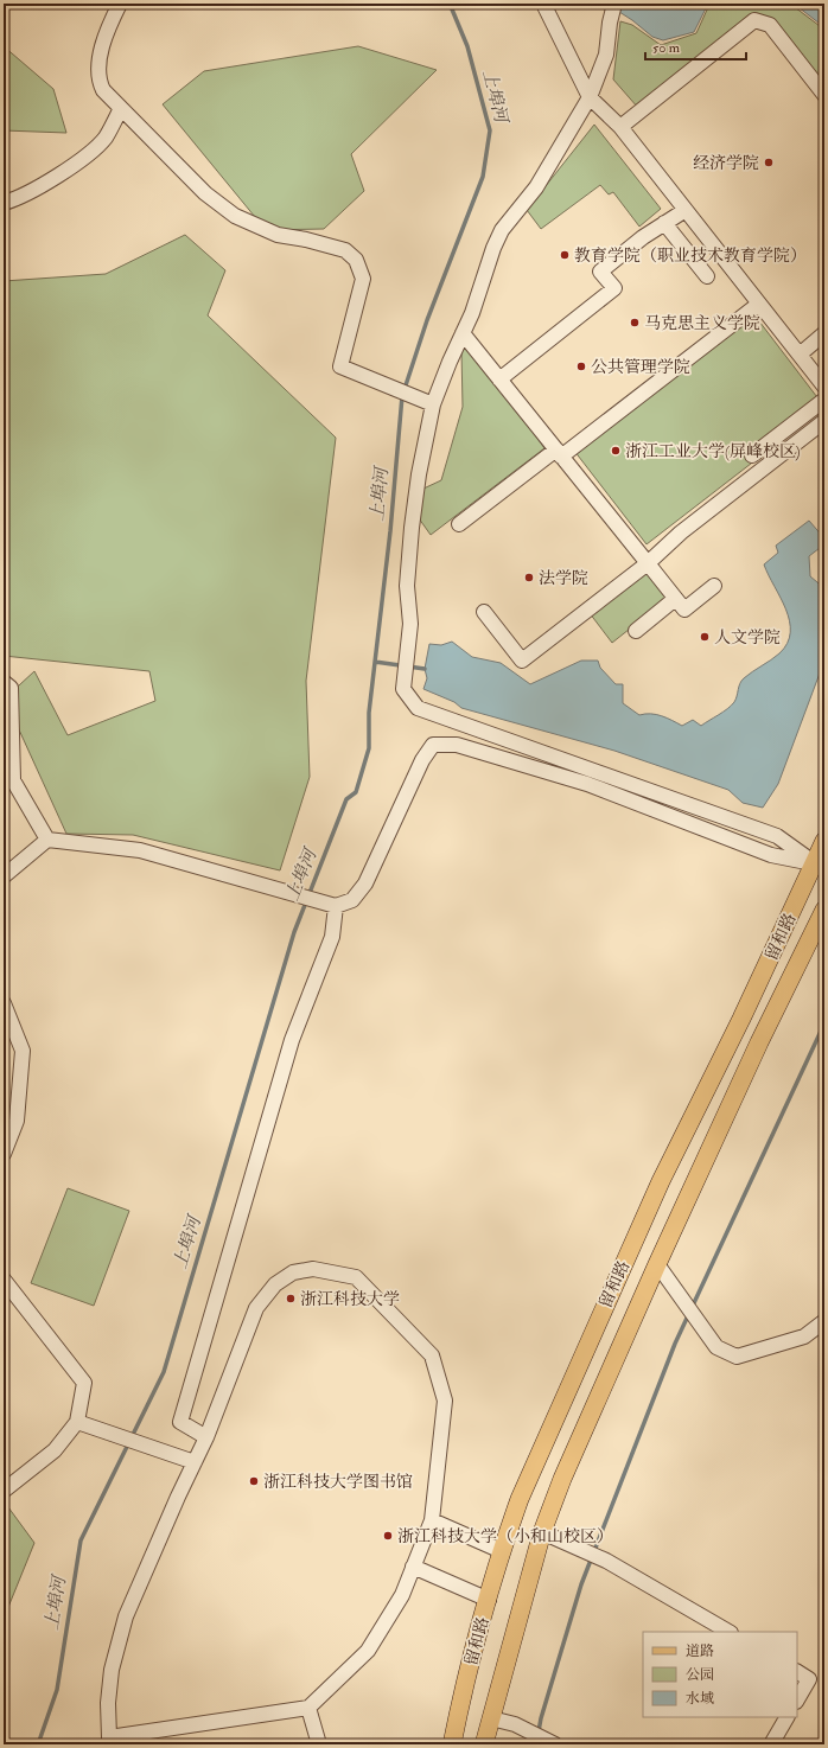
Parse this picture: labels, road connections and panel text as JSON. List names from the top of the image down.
{
  "streets": {
    "main road": ["留和路"]
  },
  "water": ["上埠河"],
  "places": [
    "经济学院",
    "教育学院（职业技术教育学院）",
    "马克思主义学院",
    "公共管理学院",
    "浙江工业大学(屏峰校区)",
    "法学院",
    "人文学院",
    "浙江科技大学",
    "浙江科技大学图书馆",
    "浙江科技大学（小和山校区）"
  ],
  "legend": ["道路", "公园", "水域"],
  "scale_bar": "50 m"
}
